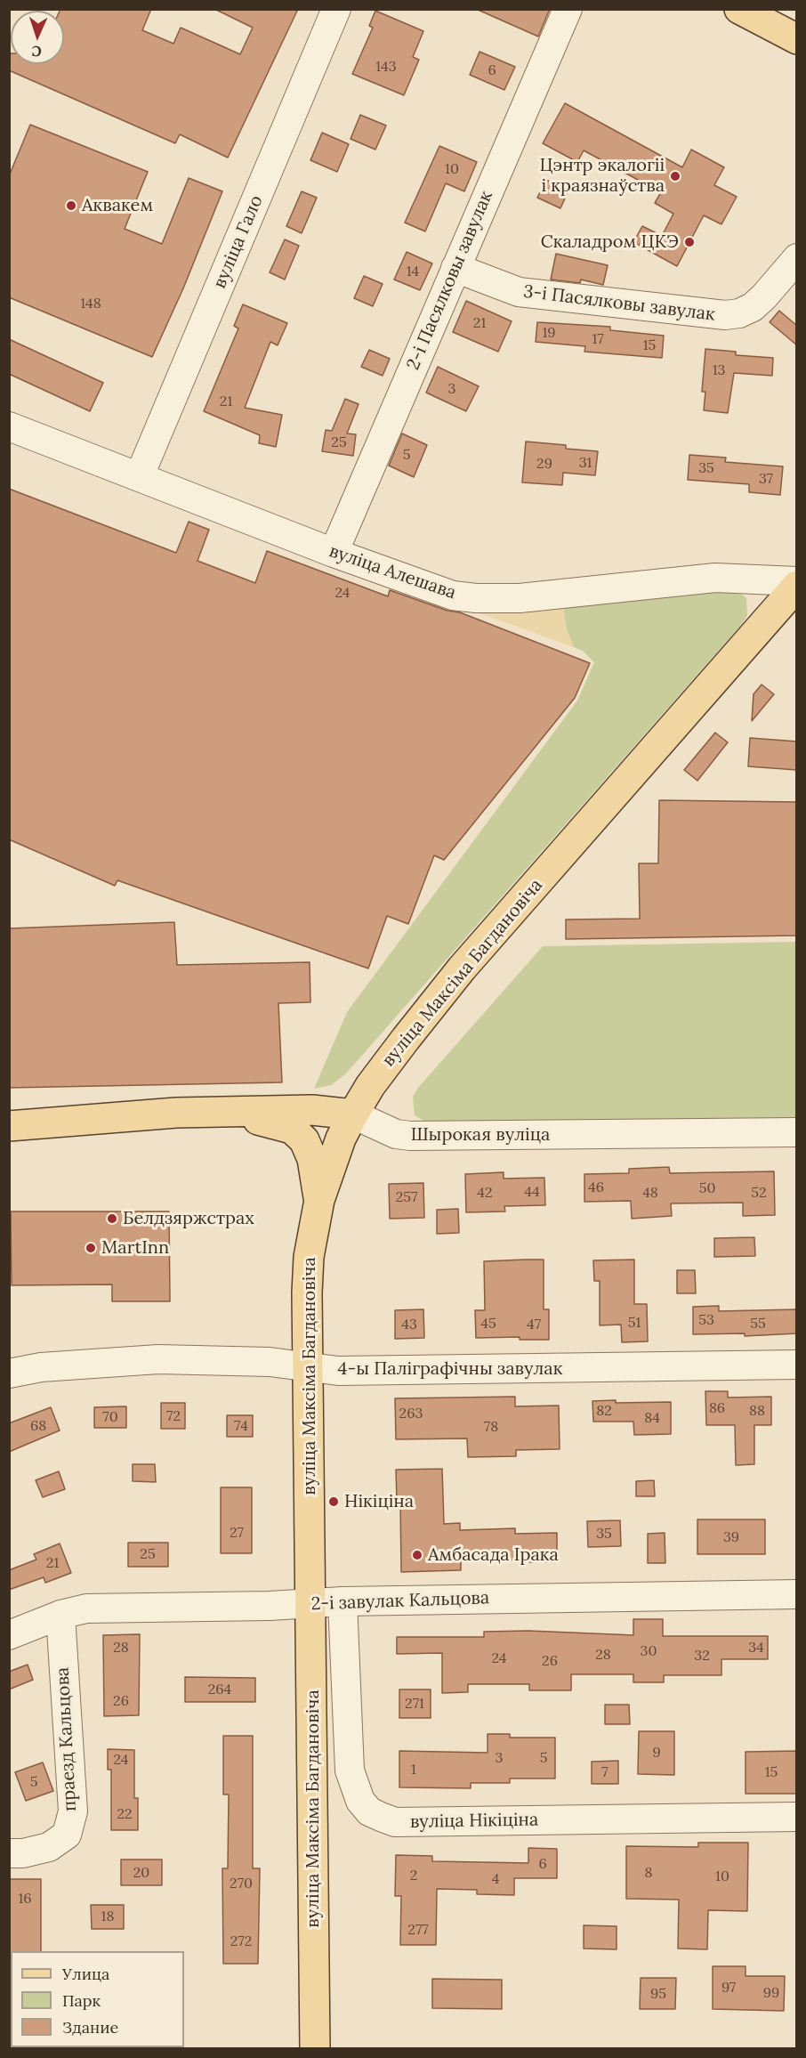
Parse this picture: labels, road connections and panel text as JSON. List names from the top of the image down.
{
  "streets": {
    "main road": ["вуліца Максіма Багдановіча", "Шырокая вуліца"],
    "street": [
      "вуліца Гало",
      "2-і Пасялковы завулак",
      "3-і Пасялковы завулак",
      "вуліца Алешава",
      "4-ы Паліграфічны завулак",
      "2-і завулак Кальцова",
      "праезд Кальцова",
      "вуліца Нікіціна"
    ]
  },
  "crossings": [
    ["вуліца Гало", "вуліца Алешава"],
    ["2-і Пасялковы завулак", "3-і Пасялковы завулак"],
    ["2-і Пасялковы завулак", "вуліца Алешава"],
    ["вуліца Максіма Багдановіча", "Шырокая вуліца"],
    ["вуліца Максіма Багдановіча", "4-ы Паліграфічны завулак"],
    ["вуліца Максіма Багдановіча", "2-і завулак Кальцова"],
    ["2-і завулак Кальцова", "праезд Кальцова"],
    ["2-і завулак Кальцова", "вуліца Нікіціна"]
  ],
  "places": [
    "Цэнтр экалогіі і краязнаўства",
    "Аквакем",
    "Скаладром ЦКЭ",
    "Белдзяржстрах",
    "MartInn",
    "Нікіціна",
    "Амбасада Ірака"
  ],
  "house_numbers": [
    "143",
    "6",
    "10",
    "14",
    "148",
    "21",
    "19",
    "17",
    "15",
    "13",
    "3",
    "21",
    "25",
    "5",
    "31",
    "29",
    "35",
    "37",
    "24",
    "46",
    "50",
    "44",
    "42",
    "48",
    "52",
    "257",
    "53",
    "51",
    "45",
    "55",
    "43",
    "47",
    "86",
    "82",
    "88",
    "263",
    "72",
    "70",
    "84",
    "68",
    "74",
    "78",
    "27",
    "35",
    "39",
    "25",
    "21",
    "28",
    "34",
    "30",
    "28",
    "32",
    "24",
    "26",
    "264",
    "26",
    "271",
    "9",
    "3",
    "5",
    "24",
    "1",
    "7",
    "15",
    "5",
    "22",
    "6",
    "20",
    "8",
    "2",
    "10",
    "4",
    "270",
    "16",
    "18",
    "277",
    "272",
    "97",
    "99",
    "95"
  ],
  "legend": ["Улица", "Парк", "Здание"],
  "north": "bottom"
}
